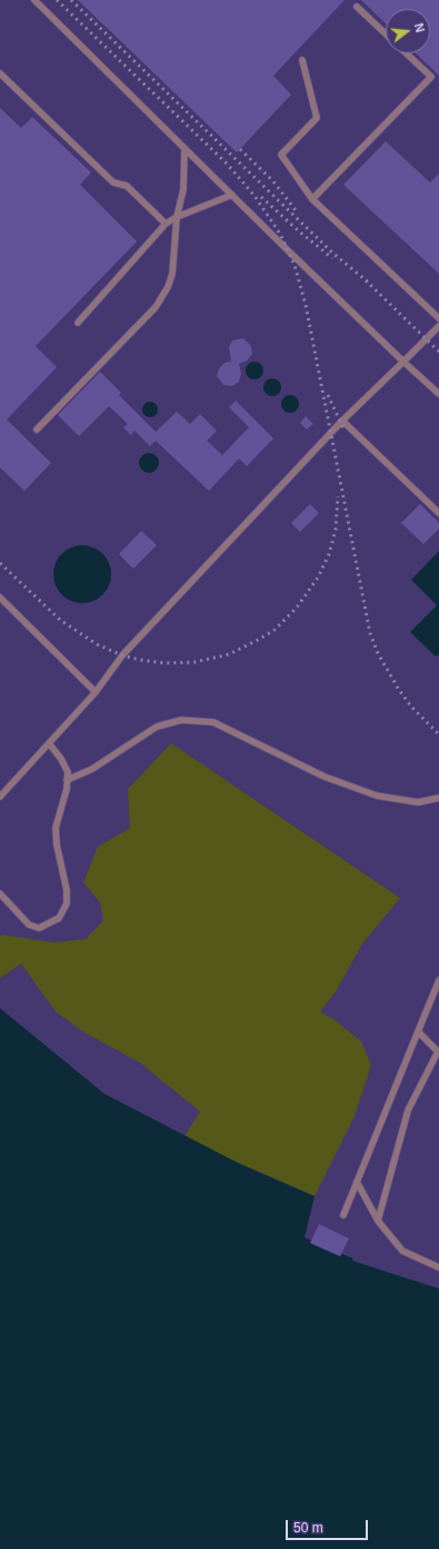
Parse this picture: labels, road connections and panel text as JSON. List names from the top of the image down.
{
  "scale_bar": "50 m",
  "north": "right"
}
